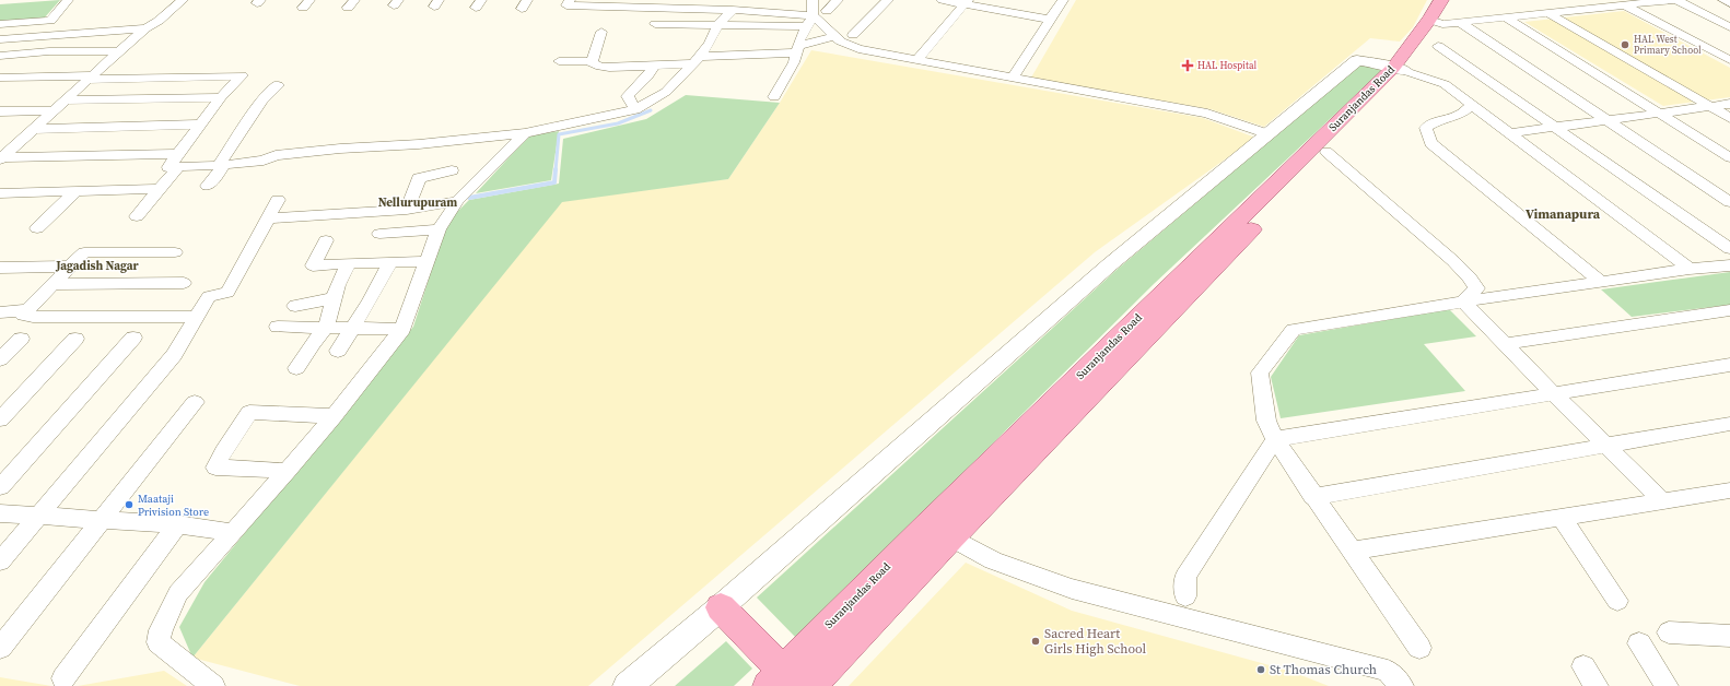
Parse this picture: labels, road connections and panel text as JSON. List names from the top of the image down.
{
  "streets": {
    "main road": ["Suranjandas Road"]
  },
  "districts": ["Nellurupuram", "Vimanapura", "Jagadish Nagar"],
  "places": {
    "other": [
      "HAL West Primary School",
      "Maataji Privision Store",
      "Sacred Heart Girls High School",
      "St Thomas Church"
    ],
    "health": ["HAL Hospital"]
  }
}
